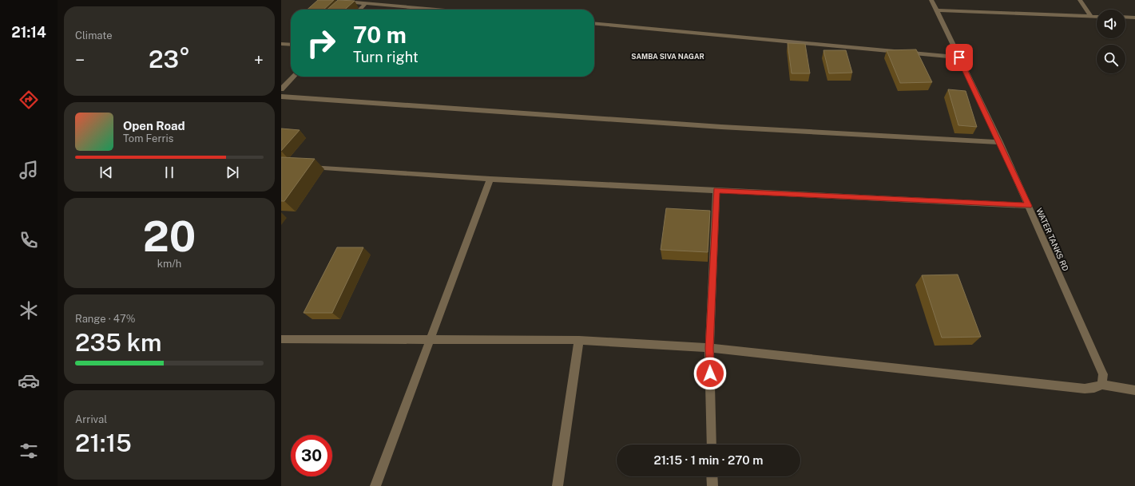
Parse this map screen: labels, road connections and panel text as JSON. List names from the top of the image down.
{
  "streets": {
    "street": ["WATER TANKS RD"]
  },
  "districts": ["SAMBA SIVA NAGAR"],
  "page": {
    "tabs": "21:14",
    "tile": [
      "Climate",
      ["20", "km/h"],
      ["Range · 47%", "235 km"],
      ["Arrival", "21:15"]
    ],
    "turn": ["70 m", "Turn right"],
    "heat": ["−", "23°", "+"],
    "song": ["Open Road", "Tom Ferris"],
    "limit": "30",
    "trip": "21:15 · 1 min · 270 m"
  }
}
